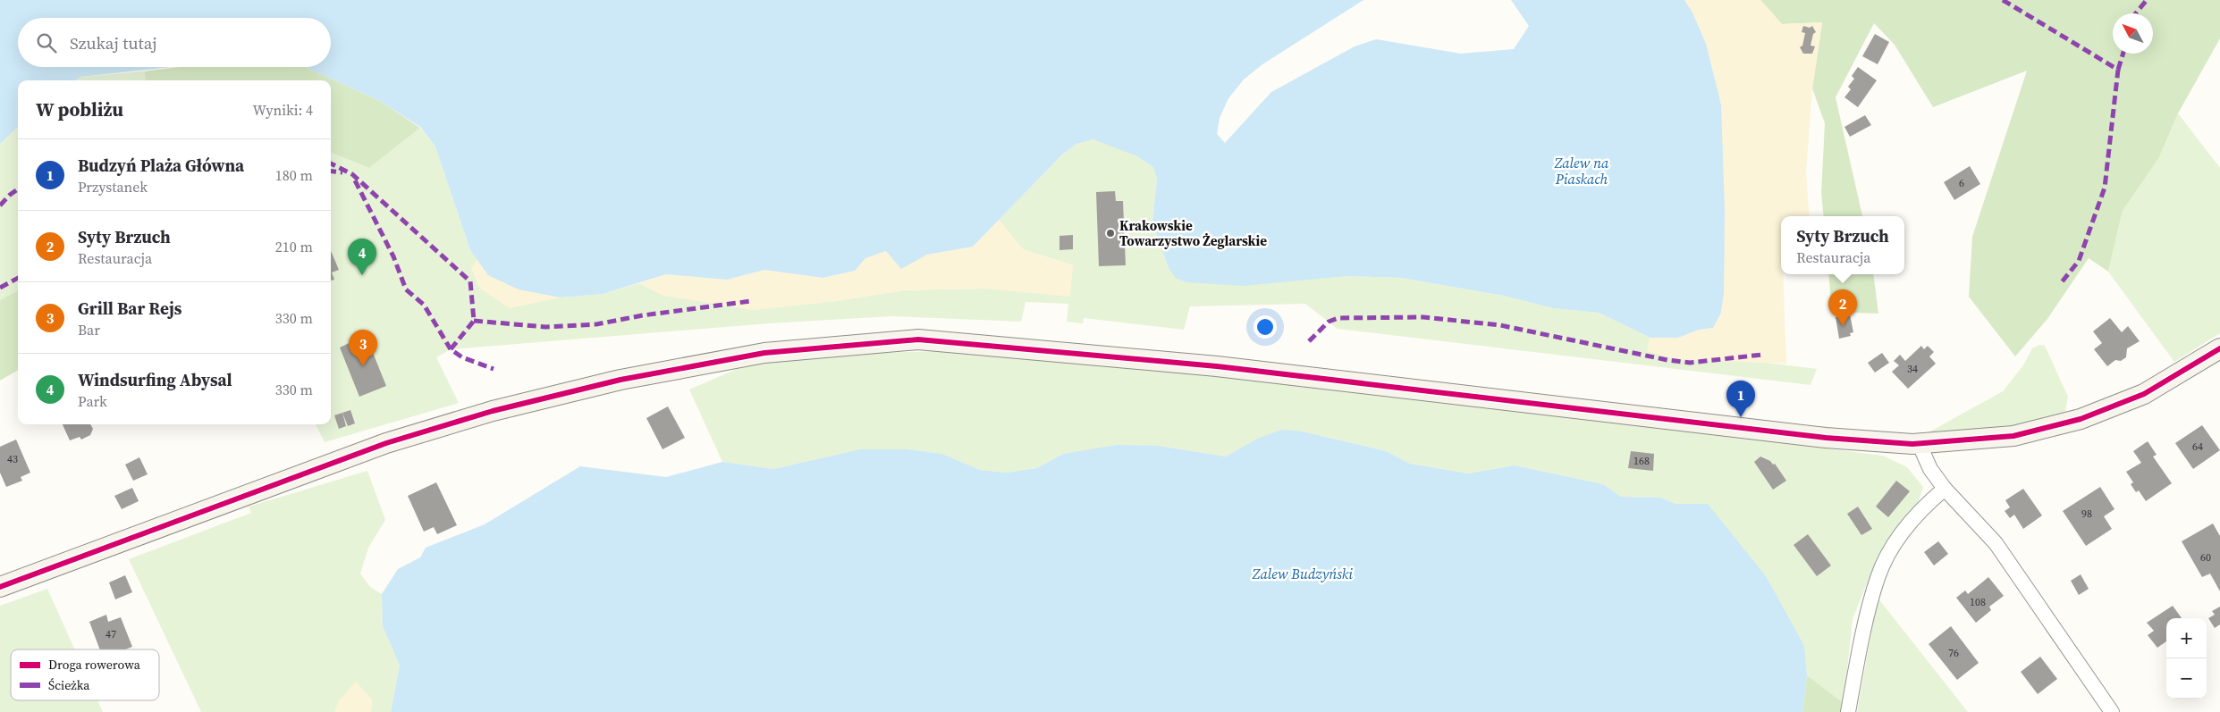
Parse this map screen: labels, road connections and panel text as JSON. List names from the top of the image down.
{
  "water": ["Zalew na Piaskach", "Zalew Budzyński"],
  "places": ["Krakowskie Towarzystwo Żeglarskie"],
  "house_numbers": [
    "6",
    "34",
    "64",
    "43",
    "168",
    "98",
    "60",
    "108",
    "47",
    "76"
  ],
  "legend": ["Droga rowerowa", "Ścieżka"],
  "north": "top left",
  "page": {
    "search": "Szukaj tutaj",
    "heading": ["W pobliżu", "Wyniki: 4"],
    "list": [
      {
        "mark": "1",
        "name": "Budzyń Plaża Główna",
        "note": "Przystanek",
        "value": "180 m"
      },
      {
        "mark": "2",
        "name": "Syty Brzuch",
        "note": "Restauracja",
        "value": "210 m"
      },
      {
        "mark": "3",
        "name": "Grill Bar Rejs",
        "note": "Bar",
        "value": "330 m"
      },
      {
        "mark": "4",
        "name": "Windsurfing Abysal",
        "note": "Park",
        "value": "330 m"
      }
    ],
    "popup": ["Syty Brzuch", "Restauracja"],
    "pins": [
      "4",
      "2",
      "3",
      "1"
    ],
    "map_buttons": ["+", "−"]
  }
}
